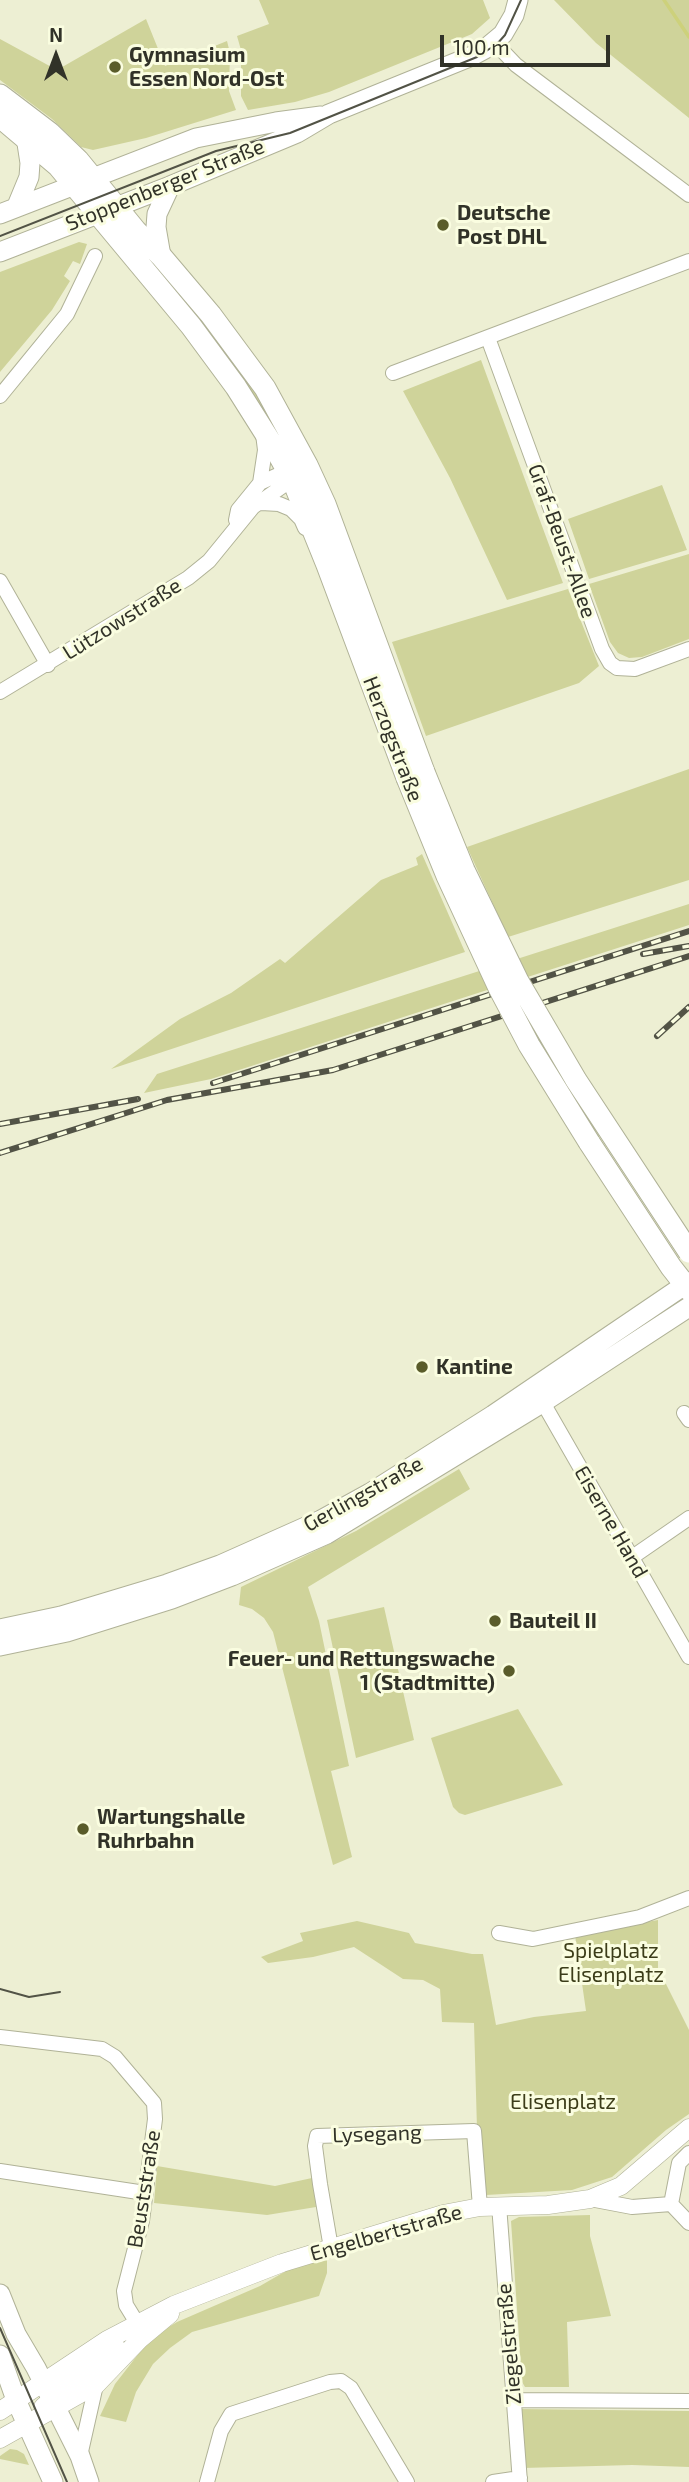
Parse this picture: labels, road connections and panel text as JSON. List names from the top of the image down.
{
  "streets": {
    "main road": ["Stoppenberger Straße", "Herzogstraße", "Gerlingstraße"],
    "street": [
      "Graf-Beust-Allee",
      "Lützowstraße",
      "Eiserne Hand",
      "Lysegang",
      "Beuststraße",
      "Engelbertstraße",
      "Ziegelstraße"
    ]
  },
  "crossings": [
    ["Stoppenberger Straße", "Herzogstraße"],
    ["Lützowstraße", "Herzogstraße"],
    ["Herzogstraße", "Gerlingstraße"],
    ["Gerlingstraße", "Eiserne Hand"],
    ["Lysegang", "Engelbertstraße"],
    ["Beuststraße", "Engelbertstraße"],
    ["Engelbertstraße", "Ziegelstraße"]
  ],
  "parks": ["Spielplatz Elisenplatz", "Elisenplatz"],
  "places": [
    "Gymnasium Essen Nord-Ost",
    "Deutsche Post DHL",
    "Kantine",
    "Bauteil II",
    "Feuer- und Rettungswache 1 (Stadtmitte)",
    "Wartungshalle Ruhrbahn"
  ],
  "scale_bar": "100 m",
  "north": "top"
}
